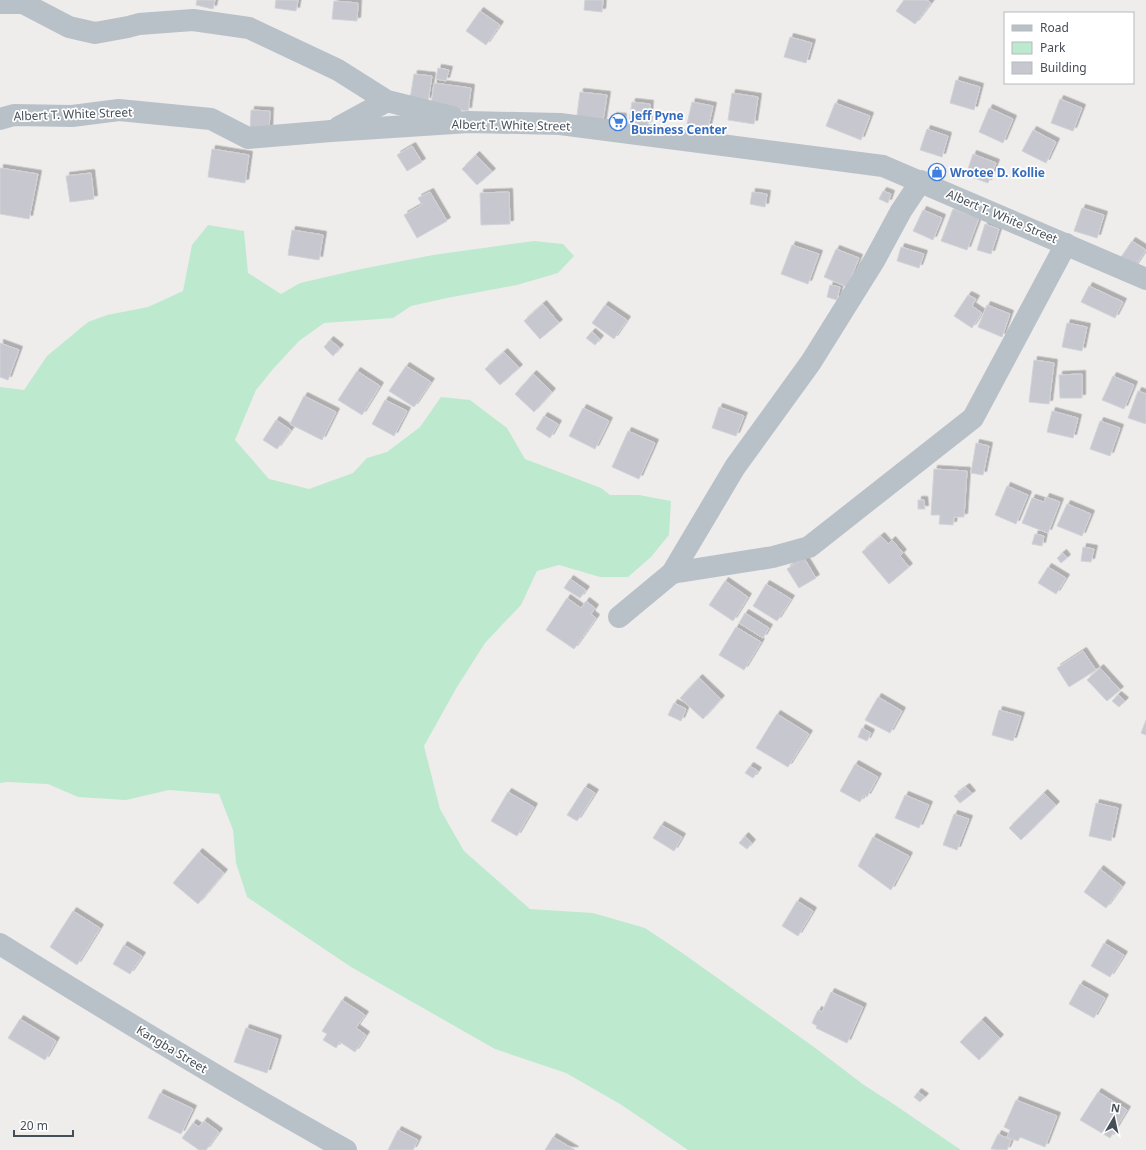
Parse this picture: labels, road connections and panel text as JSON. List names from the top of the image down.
{
  "streets": {
    "street": ["Albert T. White Street", "Kangba Street"]
  },
  "places": {
    "supermarket": ["Jeff Pyne Business Center"],
    "shop": ["Wrotee D. Kollie"]
  },
  "legend": ["Road", "Park", "Building"],
  "scale_bar": "20 m",
  "north": "top"
}
